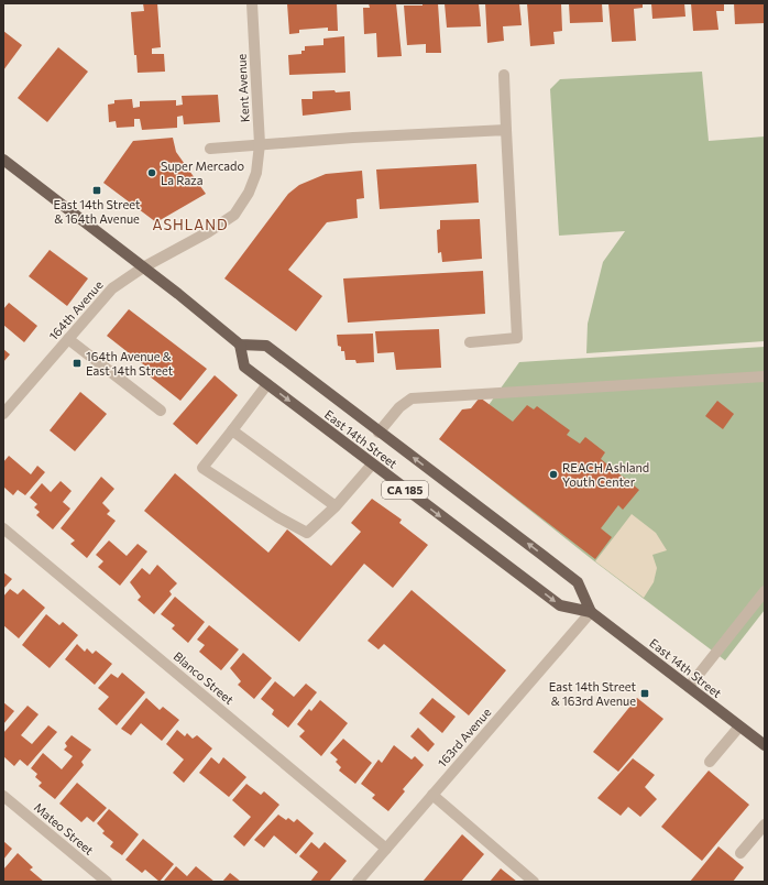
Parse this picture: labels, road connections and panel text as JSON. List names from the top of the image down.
{
  "streets": {
    "main road": ["East 14th Street", "CA 185"],
    "street": [
      "Kent Avenue",
      "164th Avenue",
      "Blanco Street",
      "163rd Avenue",
      "Mateo Street"
    ]
  },
  "crossings": [
    ["Kent Avenue", "164th Avenue"],
    ["East 14th Street", "163rd Avenue"],
    ["Blanco Street", "163rd Avenue"]
  ],
  "districts": ["ASHLAND"],
  "places": {
    "other": ["Super Mercado La Raza", "REACH Ashland Youth Center"],
    "transit": ["East 14th Street & 164th Avenue", "164th Avenue & East 14th Street", "East 14th Street & 163rd Avenue"]
  }
}
